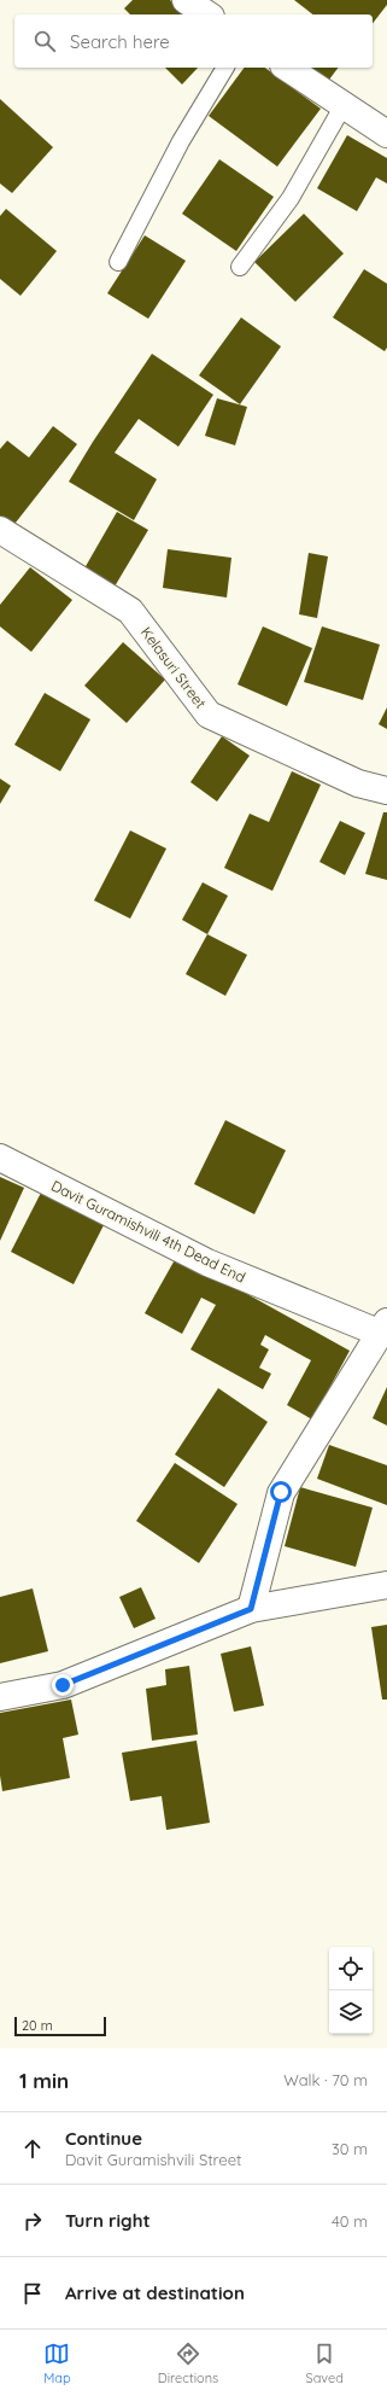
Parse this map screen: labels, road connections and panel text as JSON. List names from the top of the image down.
{
  "streets": {
    "street": ["Kelasuri Street", "Davit Guramishvili 4th Dead End"]
  },
  "scale_bar": "20 m",
  "page": {
    "search": "Search here",
    "scale": "20 m",
    "heading": ["1 min", "Walk · 70 m"],
    "list": [
      ["Continue", "Davit Guramishvili Street", "30 m"],
      ["Turn right", "40 m"],
      "Arrive at destination"
    ],
    "nav": ["Map", "Directions", "Saved"]
  }
}
